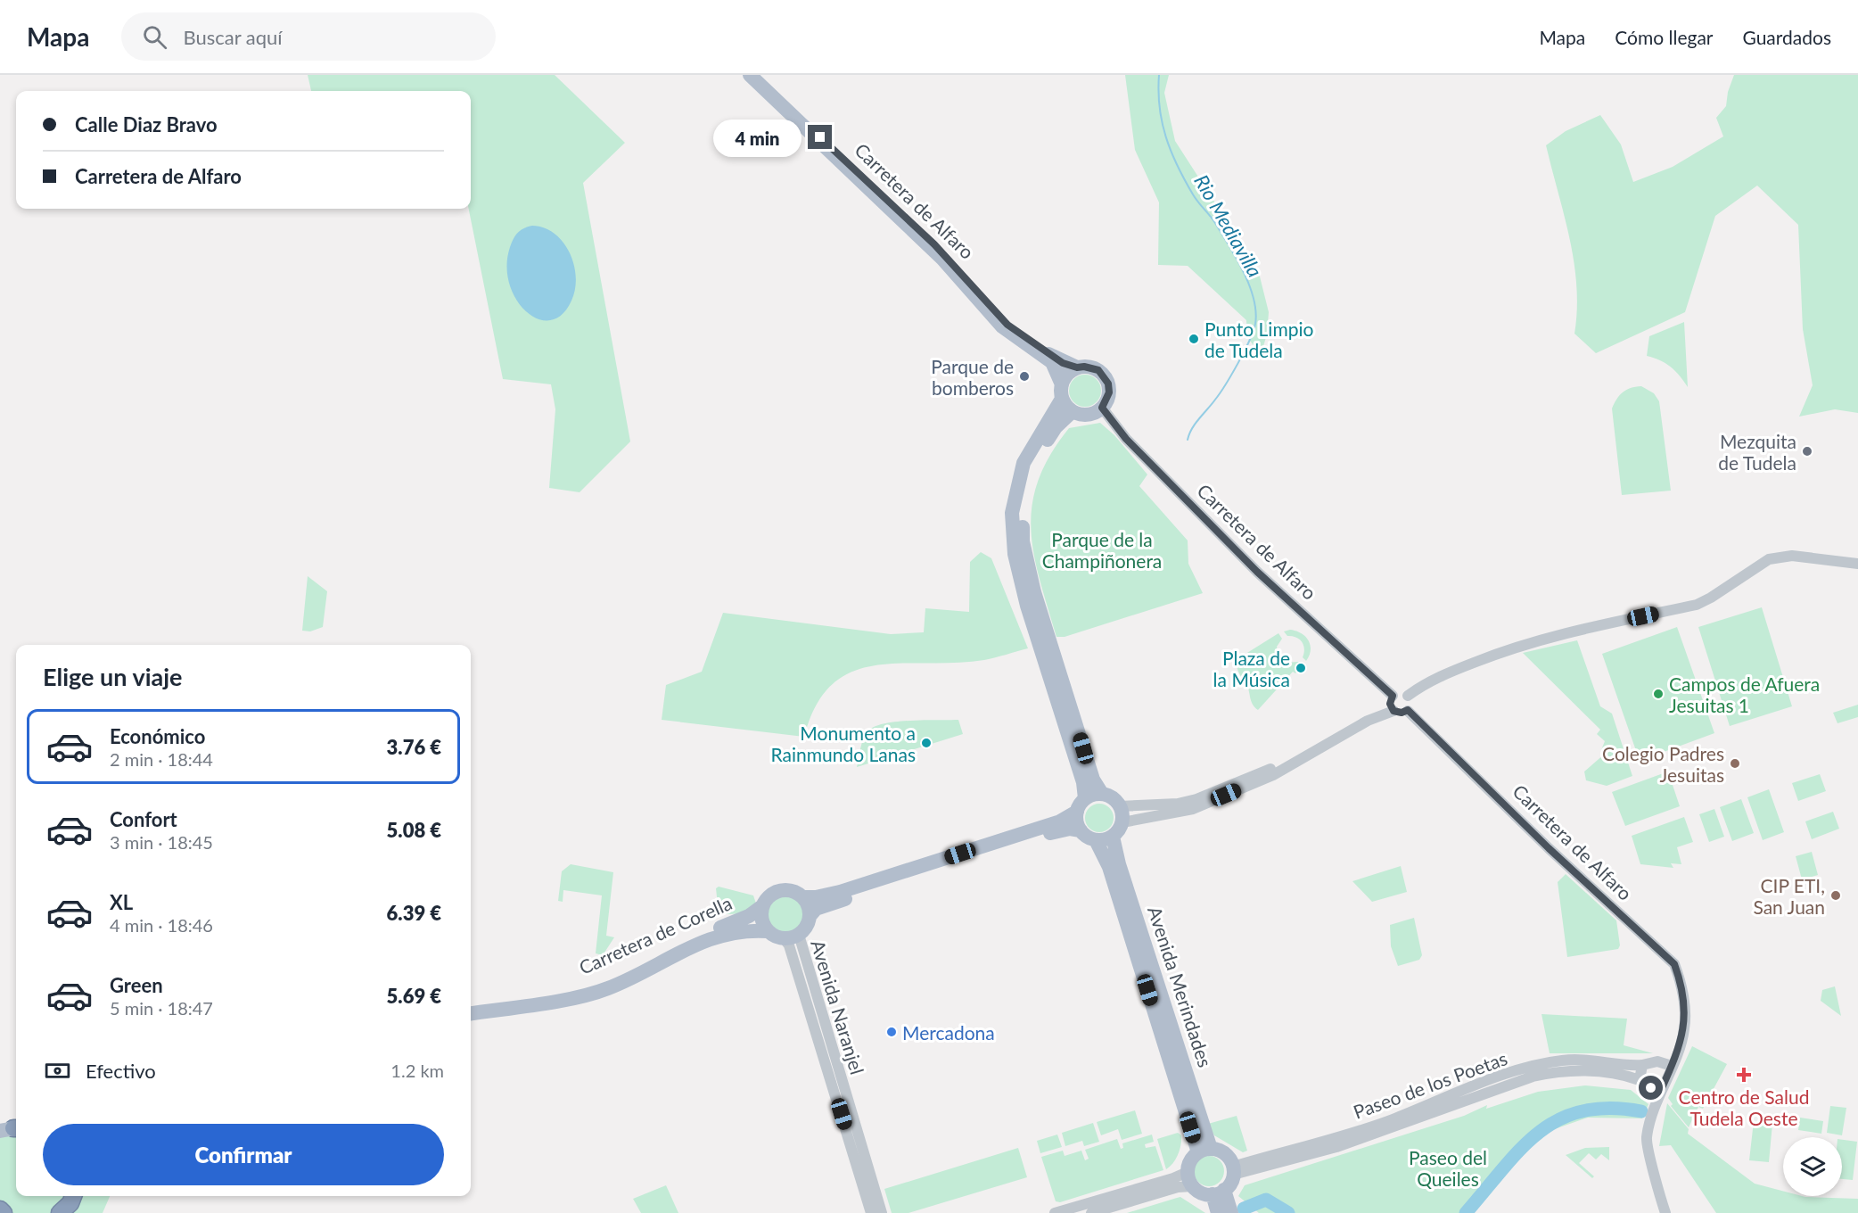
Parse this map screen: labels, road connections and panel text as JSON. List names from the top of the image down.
{
  "streets": {
    "main road": ["Carretera de Alfaro", "Carretera de Corella", "Avenida Merindades"],
    "street": ["Avenida Naranjel", "Paseo de los Poetas"]
  },
  "crossings": [
    ["Carretera de Alfaro", "Paseo de los Poetas"],
    ["Carretera de Corella", "Avenida Naranjel"],
    ["Avenida Merindades", "Paseo de los Poetas"]
  ],
  "water": ["Rio Mediavilla"],
  "parks": ["Parque de la Champiñonera", "Paseo del Queiles"],
  "places": {
    "other": [
      "Punto Limpio de Tudela",
      "Parque de bomberos",
      "Mezquita de Tudela",
      "Plaza de la Música",
      "Campos de Afuera Jesuitas 1",
      "Monumento a Rainmundo Lanas",
      "Colegio Padres Jesuitas",
      "CIP ETI, San Juan",
      "Mercadona"
    ],
    "health": ["Centro de Salud Tudela Oeste"]
  },
  "page": {
    "header": "Mapa",
    "search": "Buscar aquí",
    "nav": ["Mapa", "Cómo llegar", "Guardados"],
    "banner": ["Calle Diaz Bravo", "Carretera de Alfaro"],
    "bubble": "4 min",
    "heading": "Elige un viaje",
    "list": [
      {
        "name": "Económico",
        "note": "2 min · 18:44",
        "value": "3.76 €"
      },
      {
        "name": "Confort",
        "note": "3 min · 18:45",
        "value": "5.08 €"
      },
      {
        "name": "XL",
        "note": "4 min · 18:46",
        "value": "6.39 €"
      },
      {
        "name": "Green",
        "note": "5 min · 18:47",
        "value": "5.69 €"
      }
    ],
    "pay": ["Efectivo", "1.2 km"],
    "buttons": "Confirmar"
  }
}
